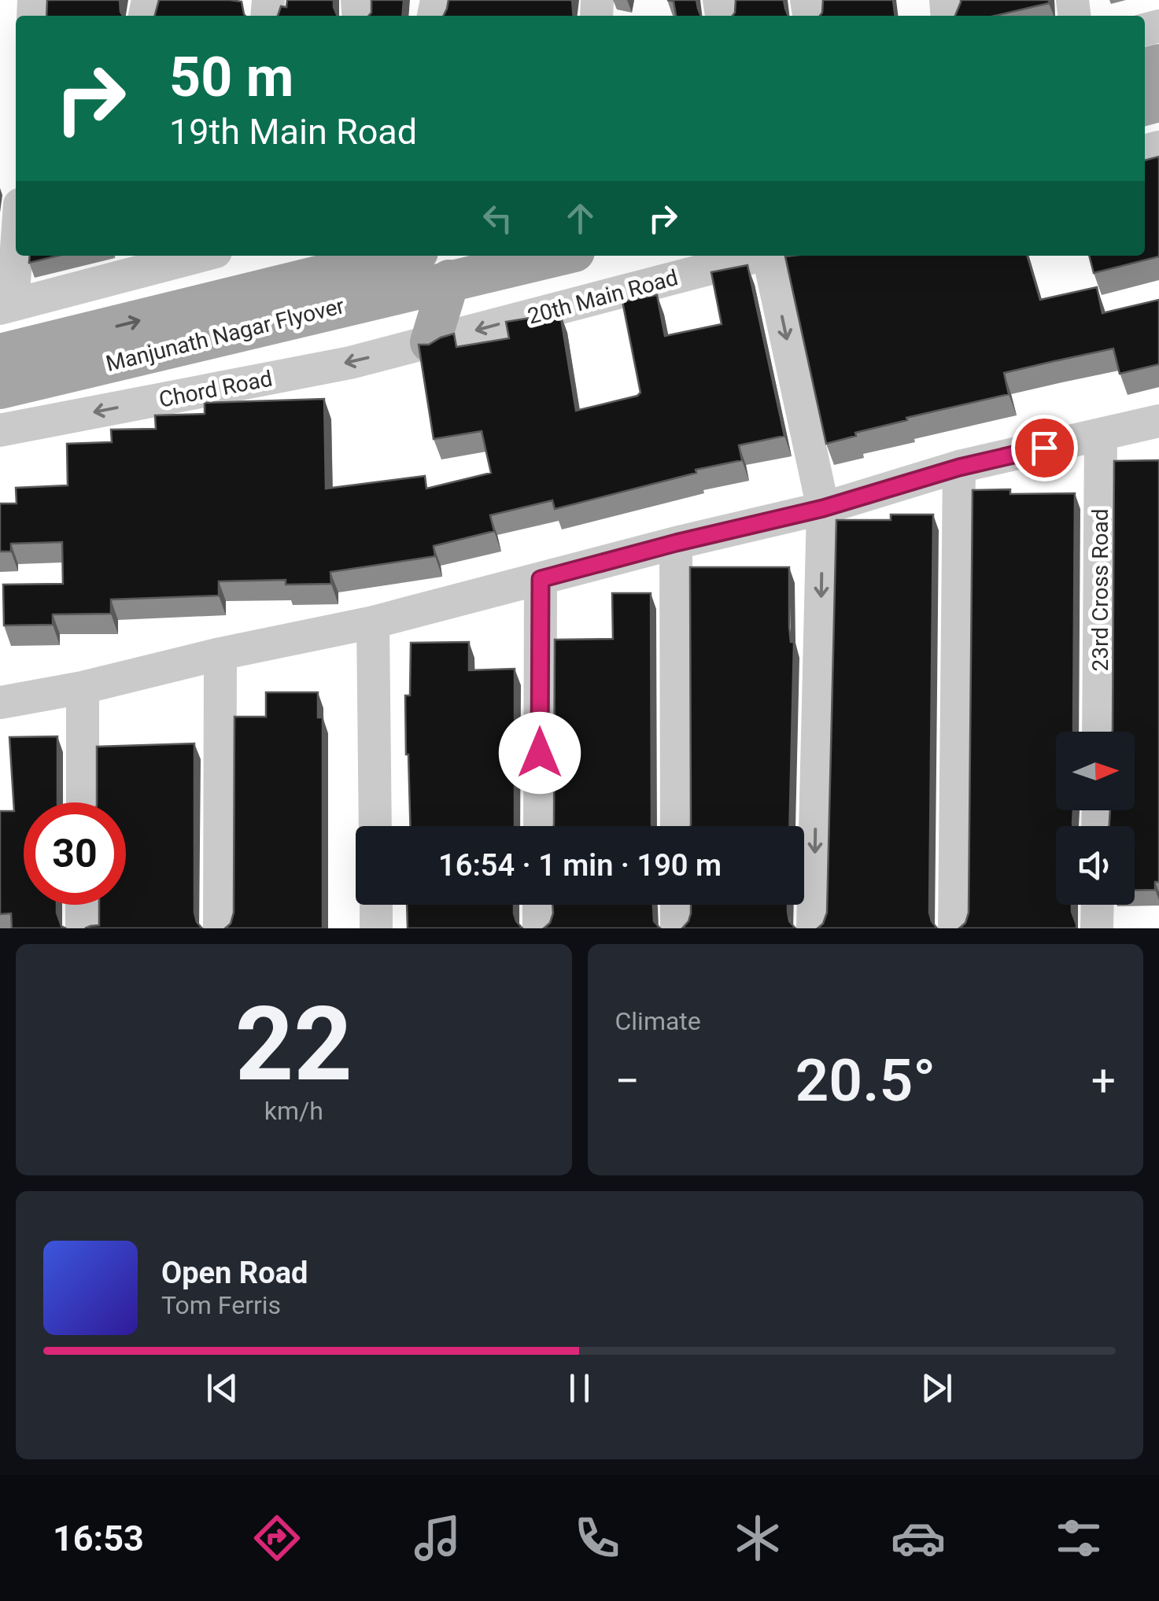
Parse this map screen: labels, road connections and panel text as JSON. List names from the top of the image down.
{
  "streets": {
    "main road": ["Manjunath Nagar Flyover"],
    "street": ["20th Main Road", "Chord Road", "23rd Cross Road"]
  },
  "crossings": [
    ["20th Main Road", "Chord Road"]
  ],
  "north": "right",
  "page": {
    "turn": ["50 m", "19th Main Road"],
    "limit": "30",
    "trip": "16:54 · 1 min · 190 m",
    "tile": [
      ["22", "km/h"],
      "Climate"
    ],
    "heat": ["−", "20.5°", "+"],
    "song": ["Open Road", "Tom Ferris"],
    "tabs": "16:53"
  }
}
